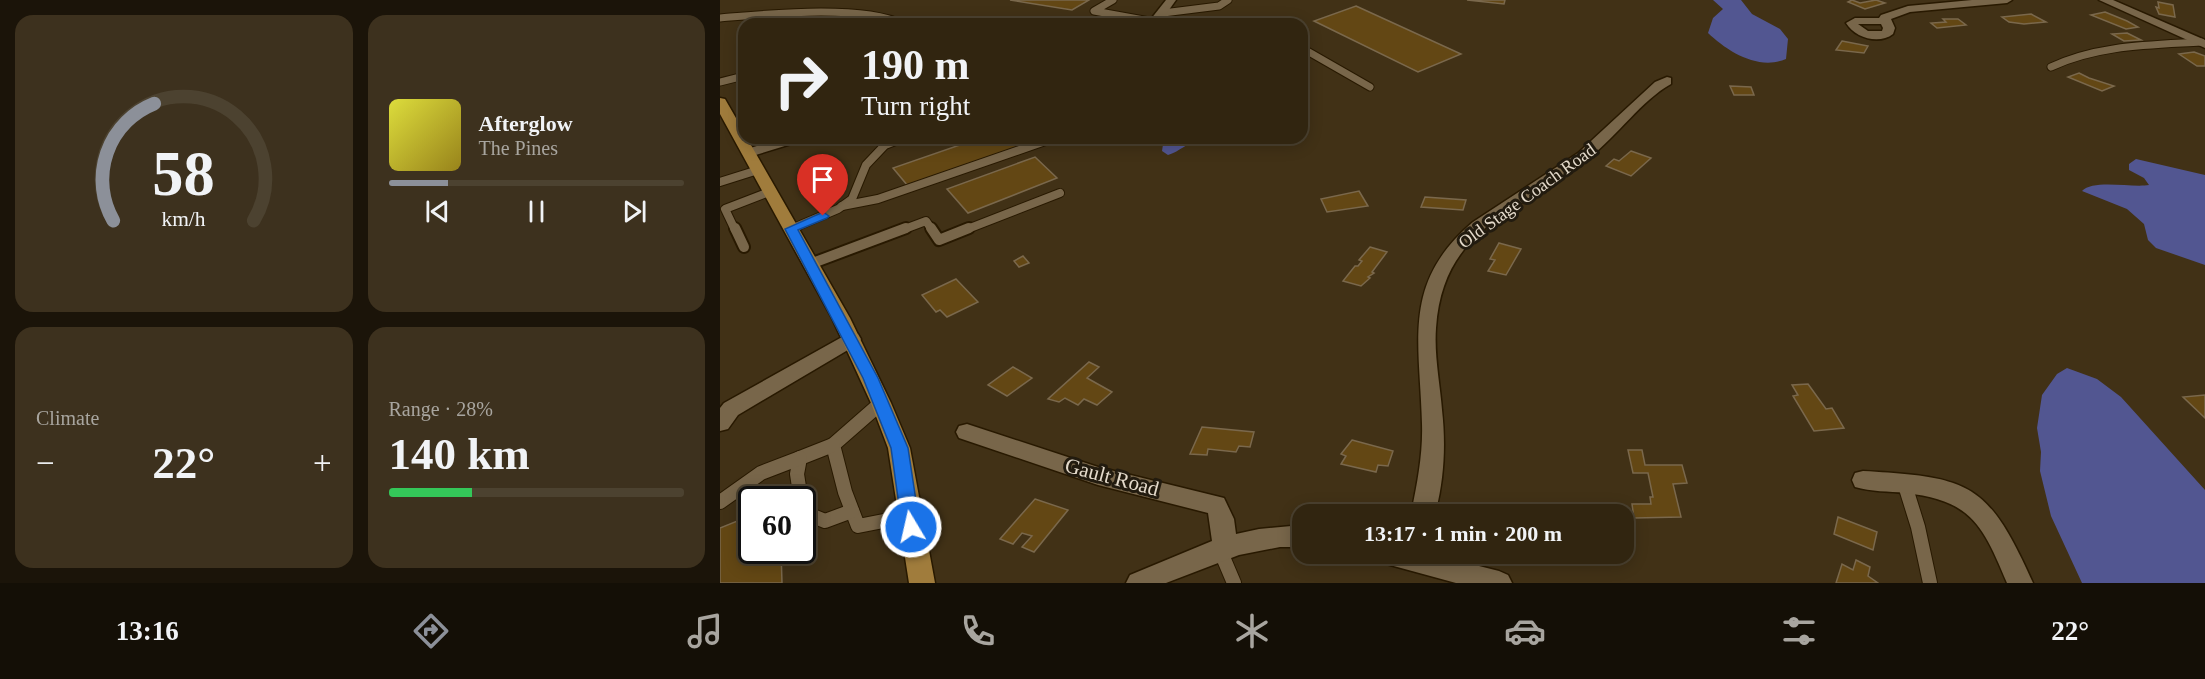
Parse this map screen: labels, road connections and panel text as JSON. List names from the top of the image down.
{
  "streets": {
    "street": ["Old Stage Coach Road", "Gault Road"]
  },
  "page": {
    "turn": ["190 m", "Turn right"],
    "song": ["Afterglow", "The Pines"],
    "tile": [
      "Climate",
      ["Range · 28%", "140 km"]
    ],
    "heat": ["−", "22°", "+"],
    "limit": "60",
    "trip": "13:17 · 1 min · 200 m",
    "tabs": ["13:16", "22°"],
    "gauge": ["58", "km/h"]
  }
}
